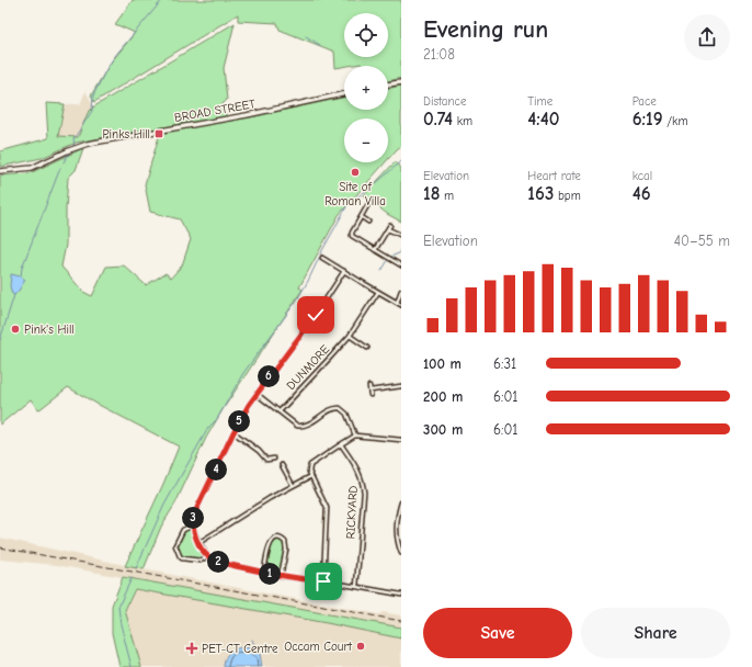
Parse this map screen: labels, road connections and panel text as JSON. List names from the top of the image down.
{
  "streets": {
    "street": ["BROAD STREET", "DUNMORE", "RICKYARD"]
  },
  "places": {
    "transit": ["Pinks Hill"],
    "other": ["Site of Roman Villa", "Pink's Hill", "Occam Court"],
    "health": ["PET-CT Centre"]
  },
  "page": {
    "heading": ["Evening run", "21:08"],
    "map_buttons": ["+", "−"],
    "stats": [
      ["Distance", "0.74 km"],
      ["Time", "4:40"],
      ["Pace", "6:19 /km"],
      ["Elevation", "18 m"],
      ["Heart rate", "163 bpm"],
      ["kcal", "46"]
    ],
    "chart": ["Elevation", "40–55 m"],
    "list": [
      {
        "name": "100 m",
        "note": "6:31"
      },
      {
        "name": "200 m",
        "note": "6:01"
      },
      {
        "name": "300 m",
        "note": "6:01"
      }
    ],
    "pins": [
      "6",
      "5",
      "4",
      "3",
      "2",
      "1"
    ],
    "buttons": ["Save", "Share"]
  }
}
